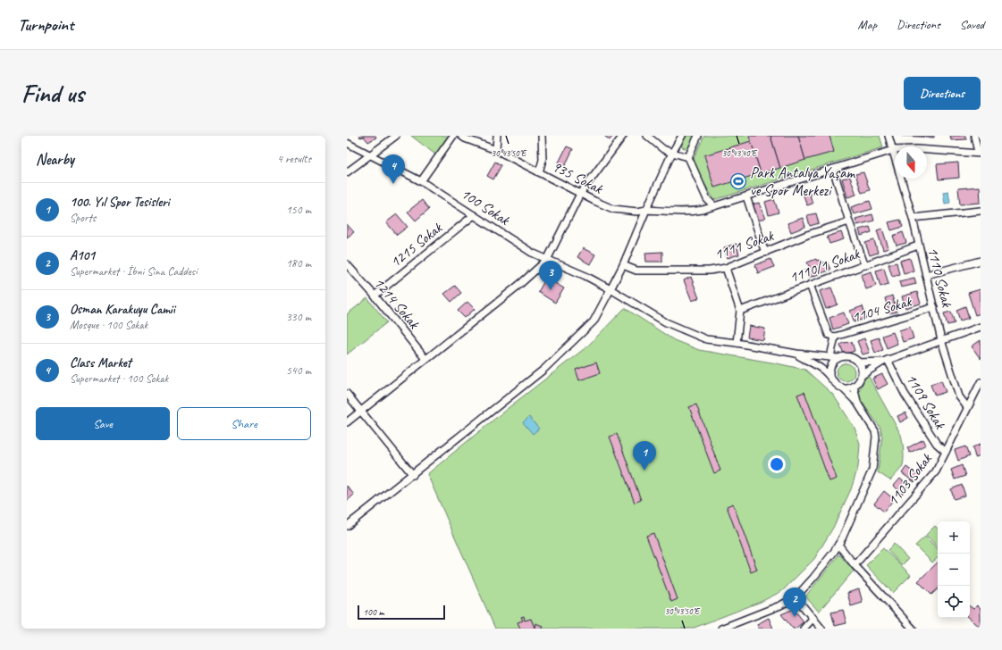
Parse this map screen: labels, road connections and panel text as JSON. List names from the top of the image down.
{
  "streets": {
    "street": [
      "935 Sokak",
      "100 Sokak",
      "1215 Sokak",
      "1111 Sokak",
      "1110/1 Sokak",
      "1110 Sokak",
      "1214 Sokak",
      "1104 Sokak",
      "1109 Sokak",
      "1103 Sokak"
    ]
  },
  "crossings": [
    ["935 Sokak", "1110 Sokak"],
    ["100 Sokak", "1215 Sokak"],
    ["100 Sokak", "1104 Sokak"],
    ["1215 Sokak", "1214 Sokak"],
    ["1110/1 Sokak", "1110 Sokak"],
    ["1110/1 Sokak", "1104 Sokak"],
    ["1110 Sokak", "1104 Sokak"],
    ["1110 Sokak", "1103 Sokak"],
    ["1109 Sokak", "1103 Sokak"]
  ],
  "places": {
    "sports": ["Park Antalya Yaşam ve Spor Merkezi"]
  },
  "scale_bar": "100 m",
  "north": "bottom",
  "page": {
    "header": "Turnpoint",
    "nav": ["Map", "Directions", "Saved"],
    "buttons": [
      "Directions",
      ["Save", "Share"]
    ],
    "title": "Find us",
    "heading": ["Nearby", "4 results"],
    "pins": [
      "4",
      "3",
      "1",
      "2"
    ],
    "list": [
      {
        "mark": "1",
        "name": "100. Yıl Spor Tesisleri",
        "note": "Sports",
        "value": "150 m"
      },
      {
        "mark": "2",
        "name": "A101",
        "note": "Supermarket · İbni Sina Caddesi",
        "value": "180 m"
      },
      {
        "mark": "3",
        "name": "Osman Karakuyu Camii",
        "note": "Mosque · 100 Sokak",
        "value": "330 m"
      },
      {
        "mark": "4",
        "name": "Class Market",
        "note": "Supermarket · 100 Sokak",
        "value": "540 m"
      }
    ],
    "map_buttons": ["+", "−"],
    "scale": "100 m"
  },
  "coordinates": ["30°43'50\"E", "30°43'40\"E"]
}
